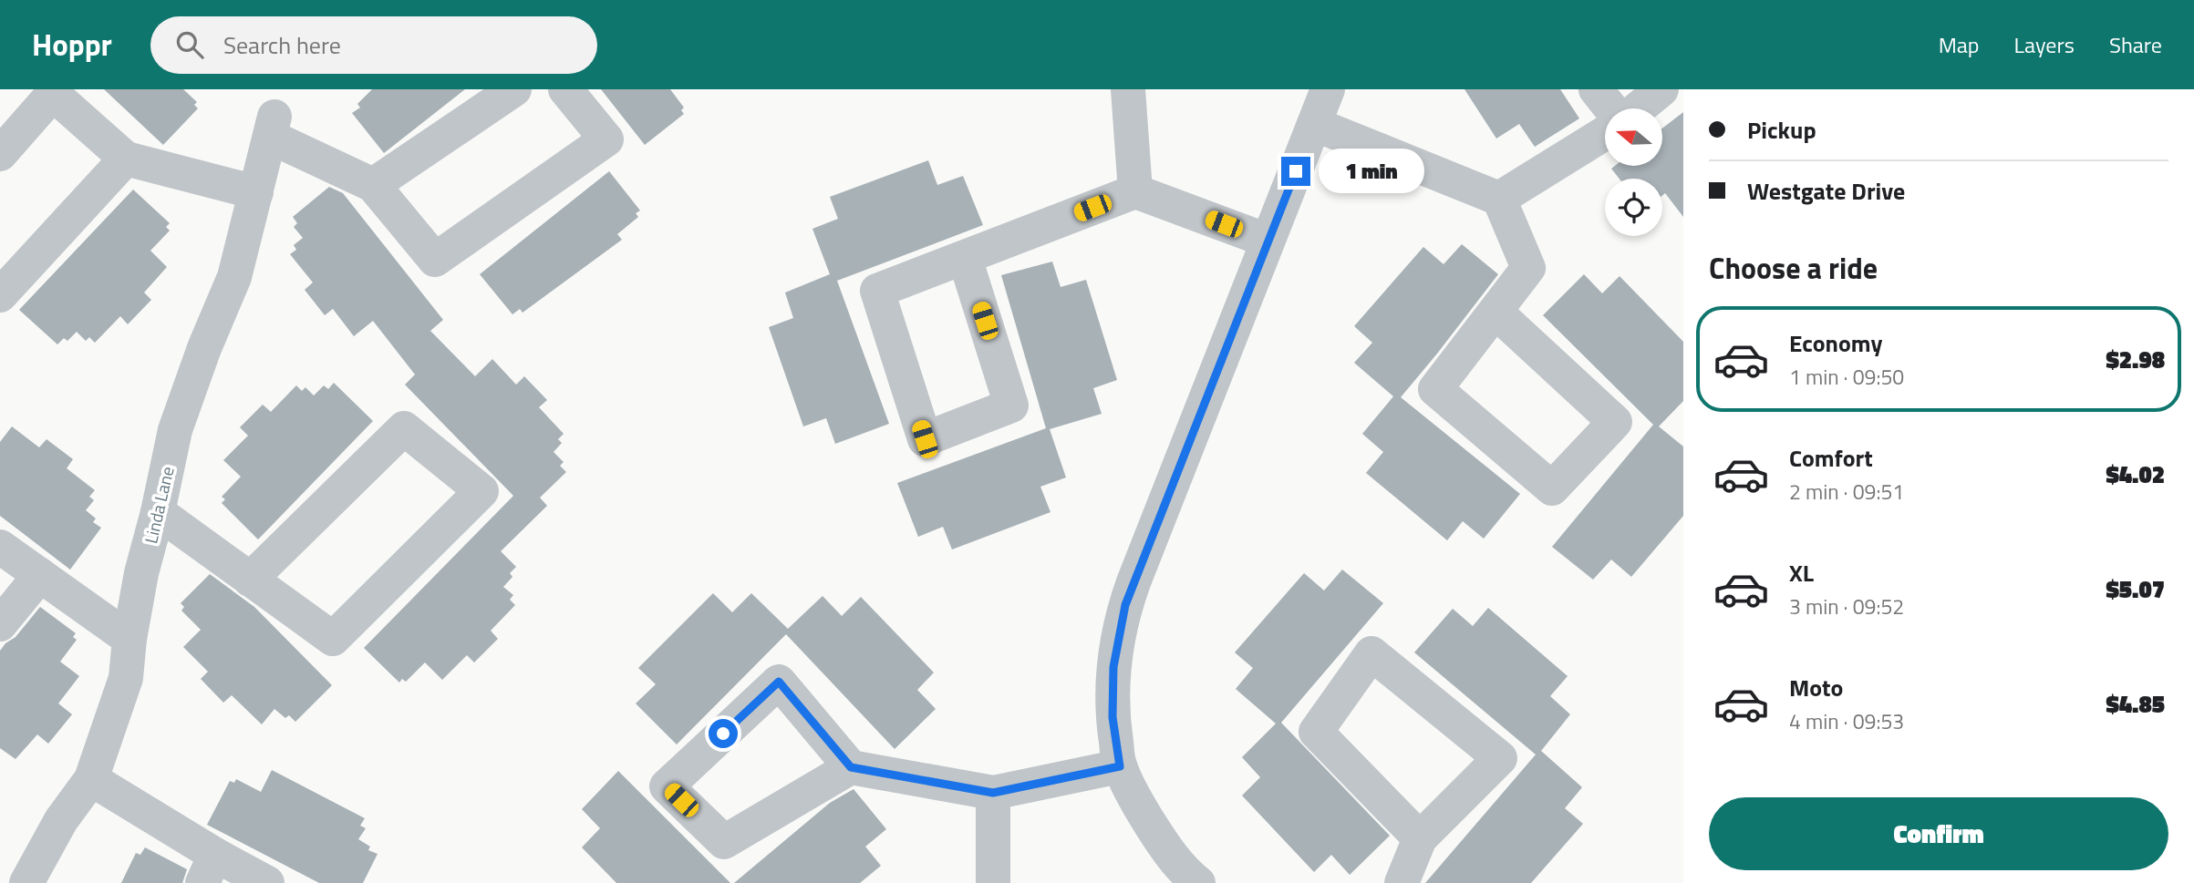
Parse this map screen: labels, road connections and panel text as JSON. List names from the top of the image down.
{
  "streets": {
    "street": ["Linda Lane"]
  },
  "north": "left",
  "page": {
    "header": "Hoppr",
    "search": "Search here",
    "nav": ["Map", "Layers", "Share"],
    "banner": ["Pickup", "Westgate Drive"],
    "bubble": "1 min",
    "heading": "Choose a ride",
    "list": [
      {
        "name": "Economy",
        "note": "1 min · 09:50",
        "value": "$2.98"
      },
      {
        "name": "Comfort",
        "note": "2 min · 09:51",
        "value": "$4.02"
      },
      {
        "name": "XL",
        "note": "3 min · 09:52",
        "value": "$5.07"
      },
      {
        "name": "Moto",
        "note": "4 min · 09:53",
        "value": "$4.85"
      }
    ],
    "buttons": "Confirm"
  }
}
